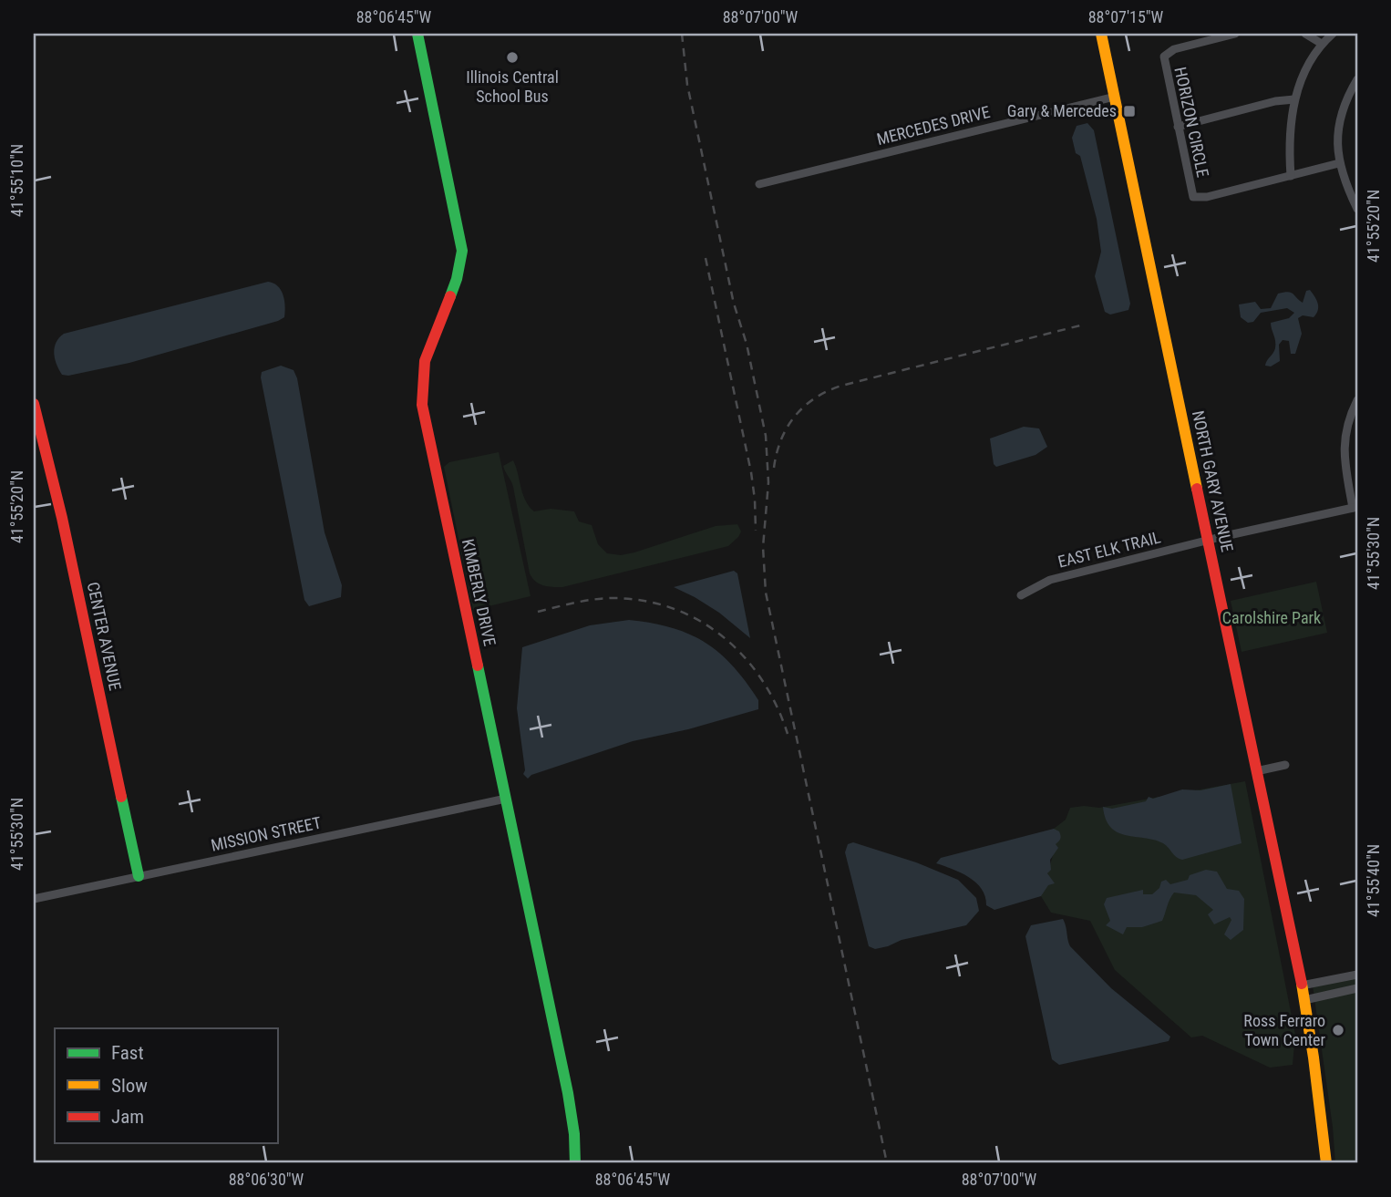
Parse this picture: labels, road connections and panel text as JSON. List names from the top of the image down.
{
  "streets": {
    "street": [
      "HORIZON CIRCLE",
      "MERCEDES DRIVE",
      "NORTH GARY AVENUE",
      "EAST ELK TRAIL",
      "KIMBERLY DRIVE",
      "CENTER AVENUE",
      "MISSION STREET"
    ]
  },
  "crossings": [
    ["MERCEDES DRIVE", "NORTH GARY AVENUE"],
    ["NORTH GARY AVENUE", "EAST ELK TRAIL"],
    ["KIMBERLY DRIVE", "MISSION STREET"],
    ["CENTER AVENUE", "MISSION STREET"]
  ],
  "parks": ["Carolshire Park"],
  "places": {
    "other": ["Illinois Central School Bus", "Ross Ferraro Town Center"],
    "transit": ["Gary & Mercedes"]
  },
  "legend": ["Fast", "Slow", "Jam"],
  "coordinates": [
    "88°06'45\"W",
    "88°07'00\"W",
    "88°07'15\"W",
    "41°55'10\"N",
    "41°55'20\"N",
    "41°55'30\"N",
    "41°55'40\"N",
    "88°06'30\"W"
  ]
}
